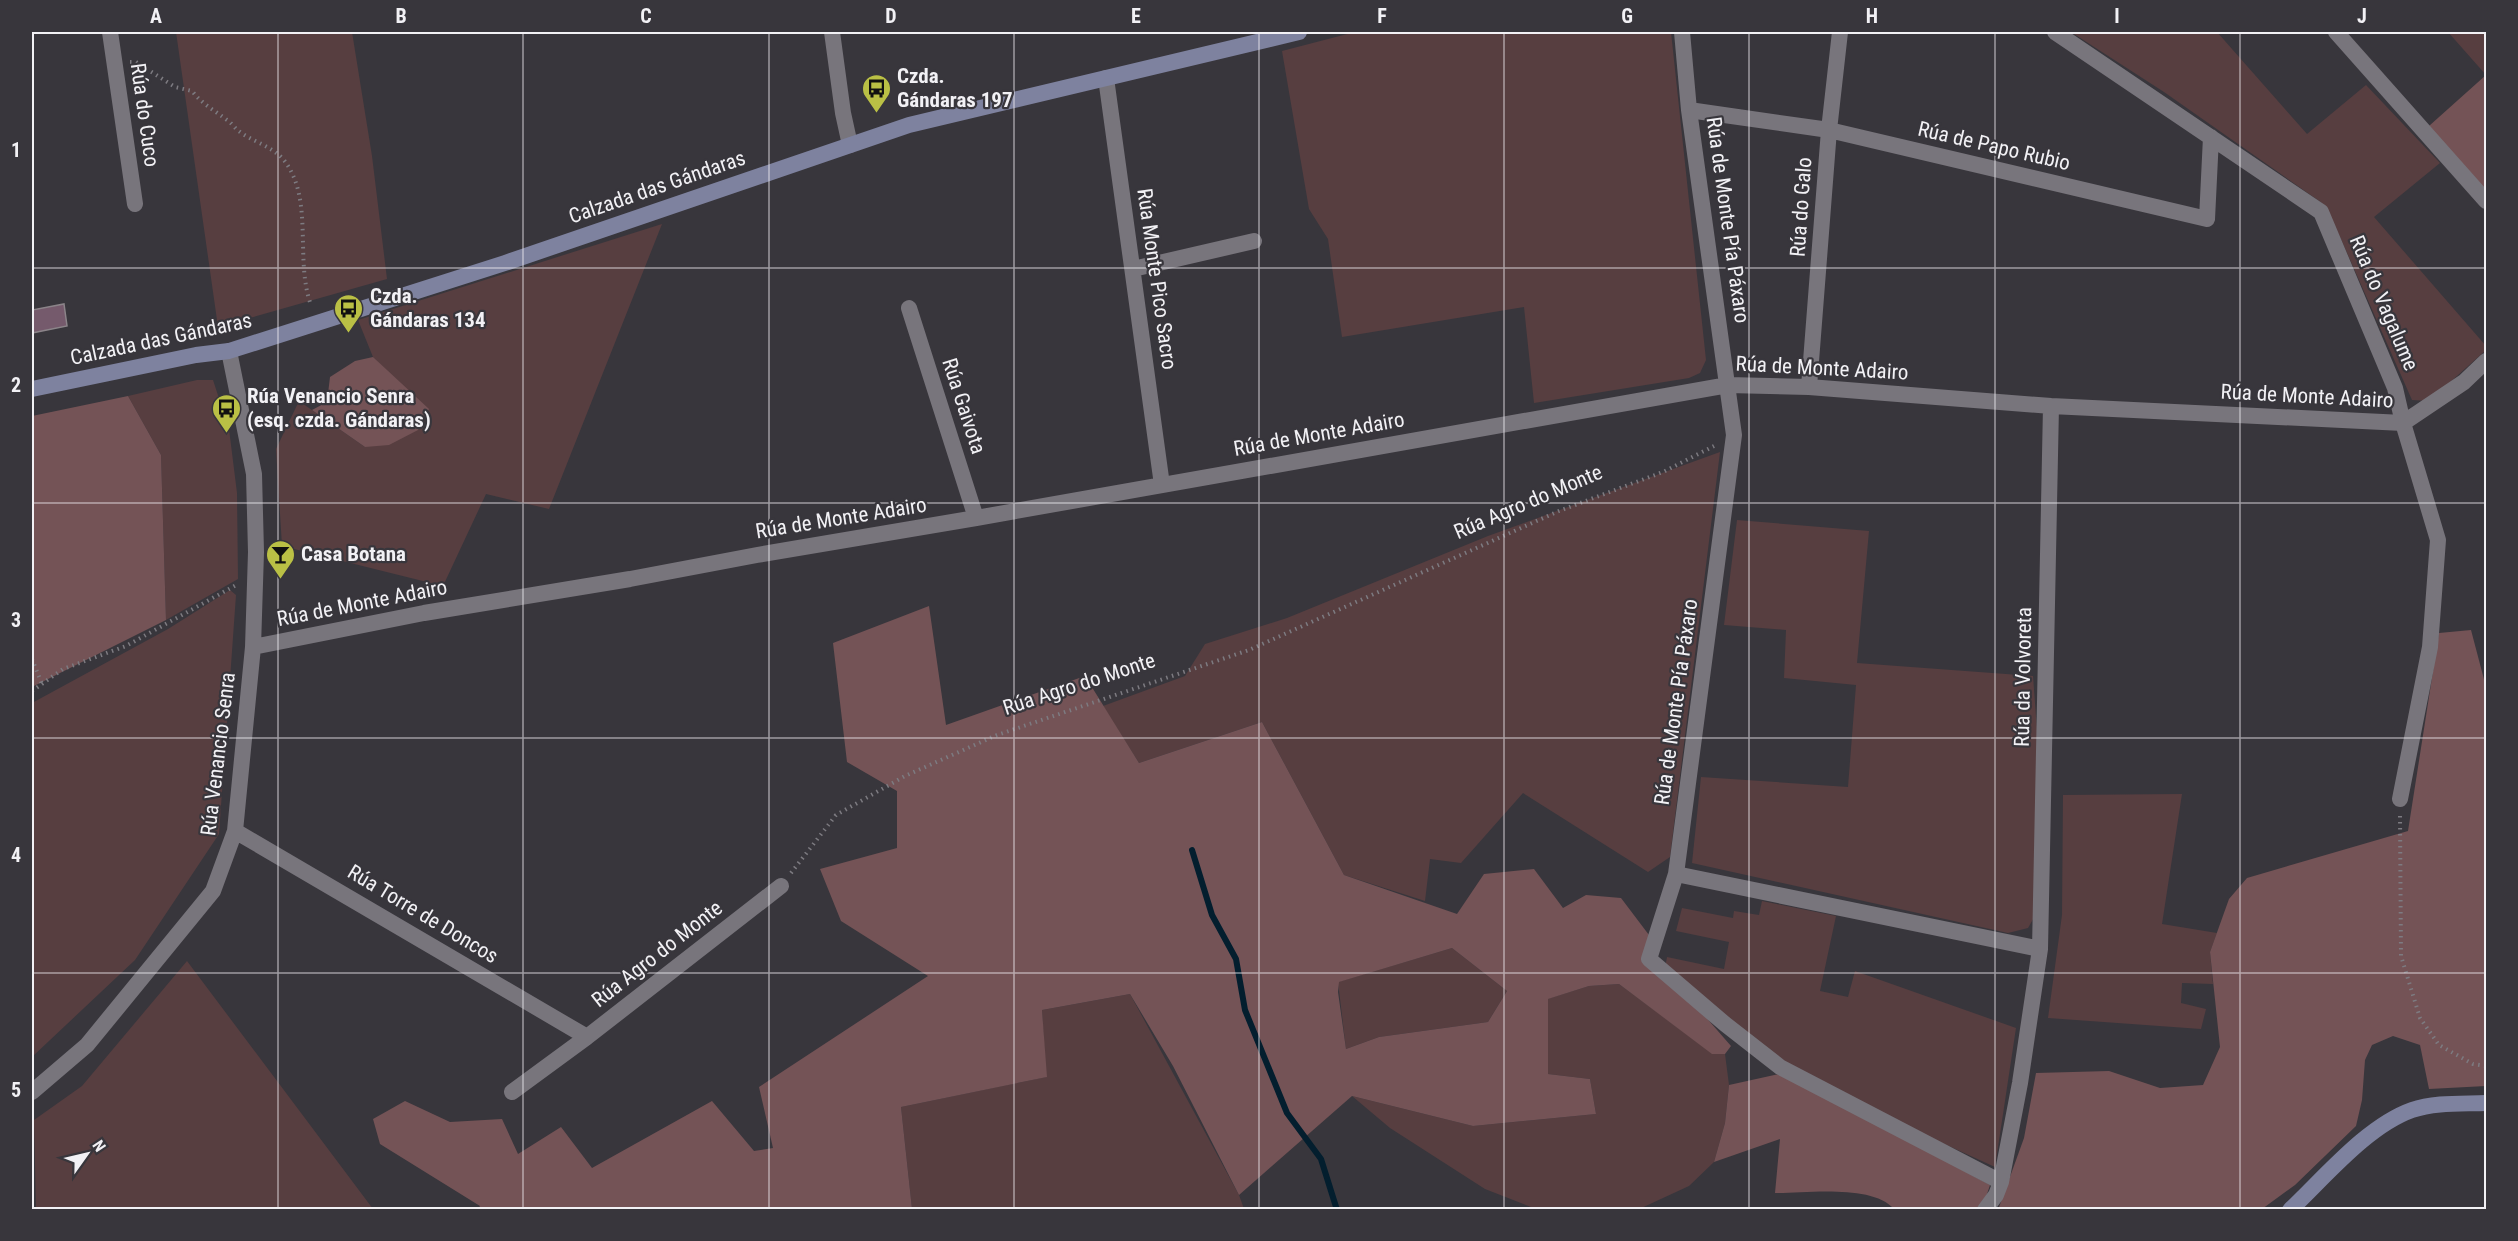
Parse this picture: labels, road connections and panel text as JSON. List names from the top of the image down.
{
  "streets": {
    "main road": ["Calzada das Gándaras"],
    "street": [
      "Rúa do Cuco",
      "Rúa de Papo Rubio",
      "Rúa do Galo",
      "Rúa de Monte Pía Páxaro",
      "Rúa Monte Pico Sacro",
      "Rúa do Vagalume",
      "Rúa de Monte Adairo",
      "Rúa Gaivota",
      "Rúa Agro do Monte",
      "Rúa da Volvoreta",
      "Rúa Venancio Senra",
      "Rúa Torre de Doncos"
    ]
  },
  "crossings": [
    ["Rúa de Papo Rubio", "Rúa do Galo"],
    ["Rúa de Papo Rubio", "Rúa de Monte Pía Páxaro"],
    ["Rúa de Papo Rubio", "Rúa do Vagalume"],
    ["Calzada das Gándaras", "Rúa Monte Pico Sacro"],
    ["Calzada das Gándaras", "Rúa Venancio Senra"],
    ["Rúa do Galo", "Rúa de Monte Adairo"],
    ["Rúa de Monte Pía Páxaro", "Rúa de Monte Adairo"],
    ["Rúa de Monte Pía Páxaro", "Rúa Agro do Monte"],
    ["Rúa de Monte Pía Páxaro", "Rúa da Volvoreta"],
    ["Rúa Monte Pico Sacro", "Rúa de Monte Adairo"],
    ["Rúa do Vagalume", "Rúa de Monte Adairo"],
    ["Rúa de Monte Adairo", "Rúa Gaivota"],
    ["Rúa de Monte Adairo", "Rúa da Volvoreta"],
    ["Rúa de Monte Adairo", "Rúa Venancio Senra"],
    ["Rúa Agro do Monte", "Rúa Torre de Doncos"],
    ["Rúa Venancio Senra", "Rúa Torre de Doncos"]
  ],
  "places": {
    "bus stop": ["Czda. Gándaras 197", "Czda. Gándaras 134", "Rúa Venancio Senra (esq. czda. Gándaras)"],
    "bar": ["Casa Botana"]
  },
  "north": "top right",
  "grid": {
    "columns": [
      "A",
      "B",
      "C",
      "D",
      "E",
      "F",
      "G",
      "H",
      "I",
      "J"
    ],
    "rows": [
      "1",
      "2",
      "3",
      "4",
      "5"
    ]
  }
}
